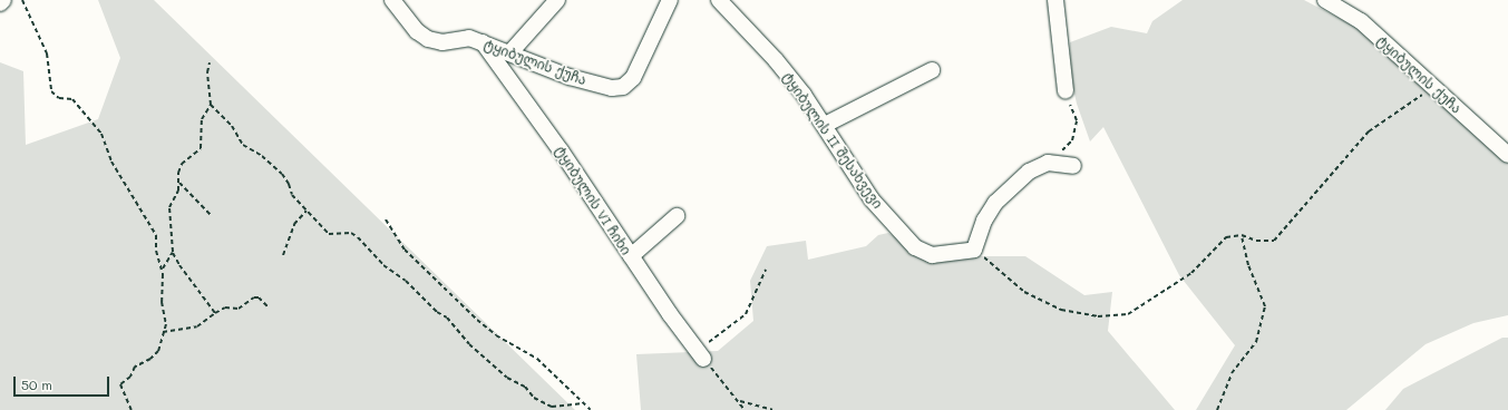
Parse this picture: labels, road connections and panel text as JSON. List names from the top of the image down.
{
  "streets": {
    "street": ["ტყიბულის ქუჩა", "ტყიბულის II შესახვევი", "ტყიბულის VI ჩიხი"]
  },
  "crossings": [
    ["ტყიბულის ქუჩა", "ტყიბულის VI ჩიხი"]
  ],
  "scale_bar": "50 m"
}
